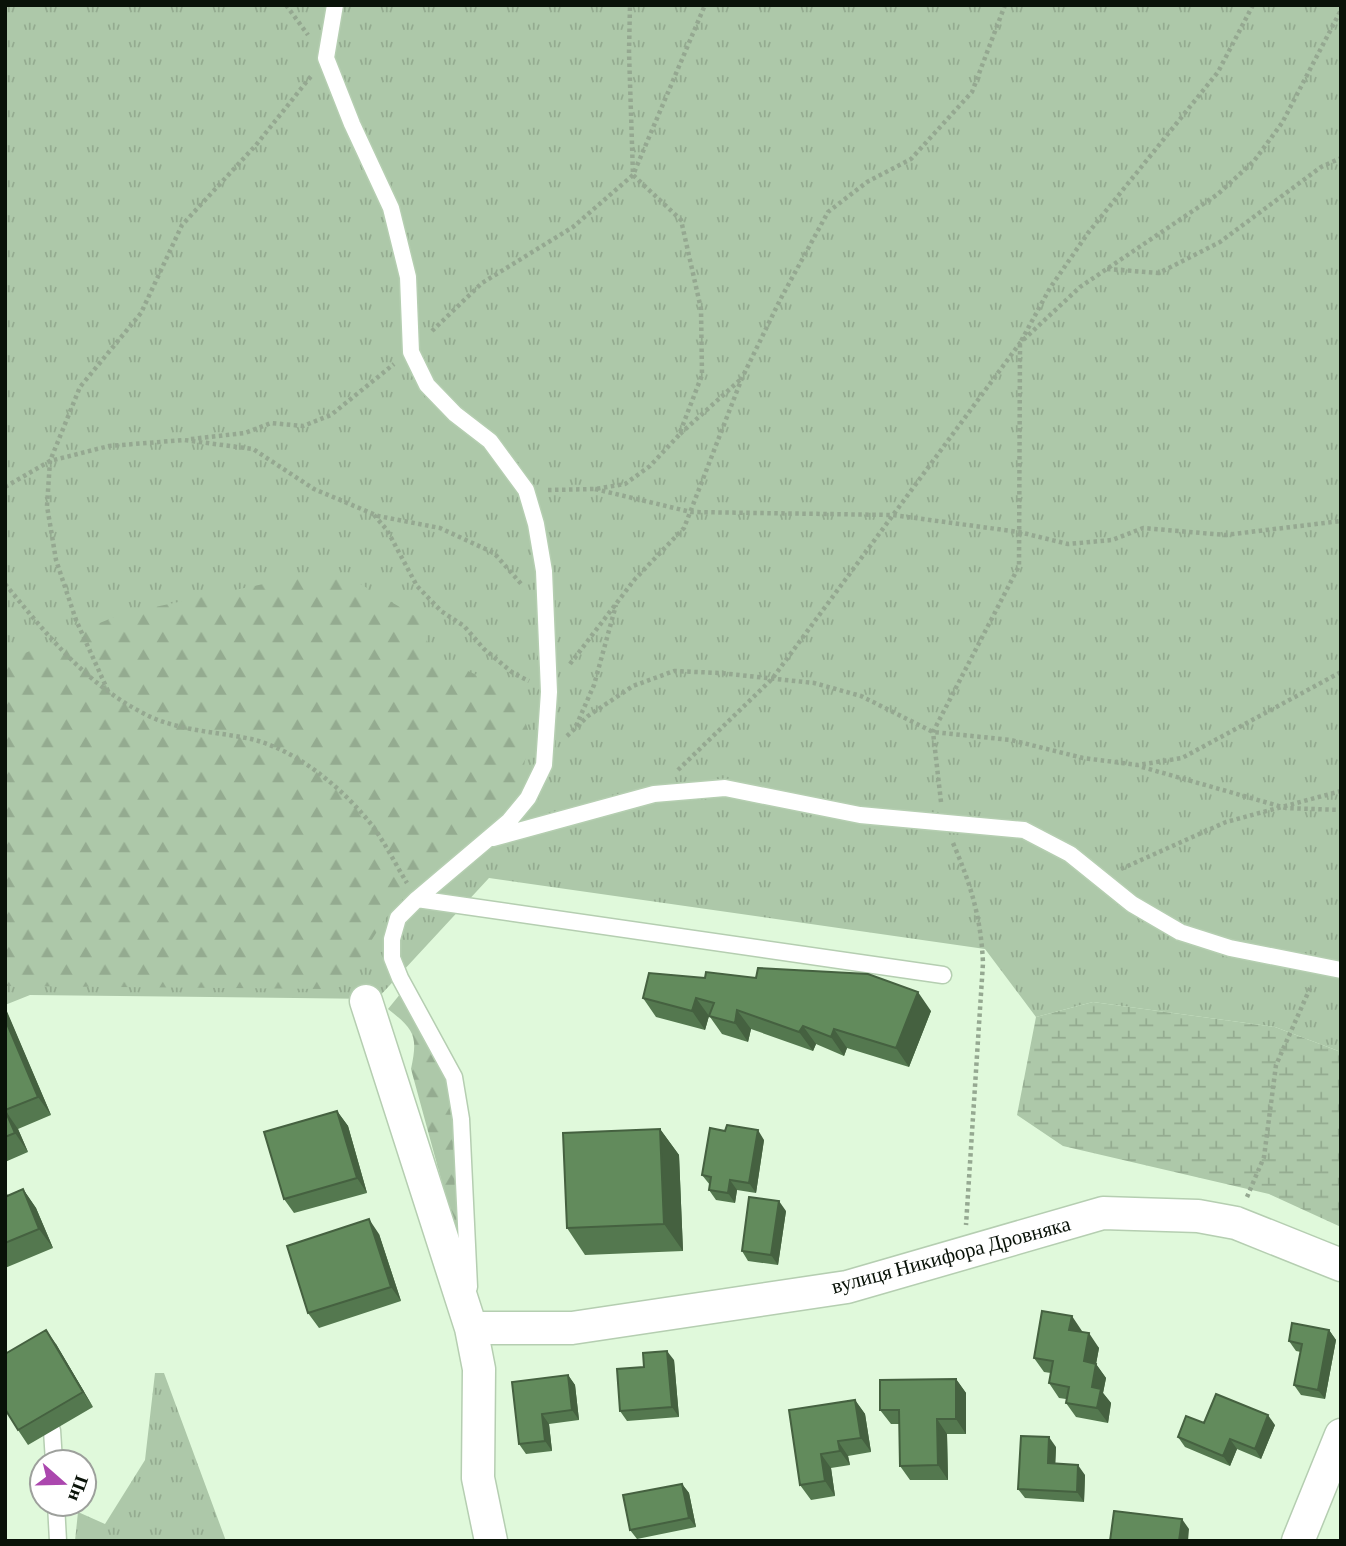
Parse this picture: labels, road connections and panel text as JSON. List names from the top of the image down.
{
  "streets": {
    "street": ["вулиця Никифора Дровняка"]
  },
  "north": "right"
}
